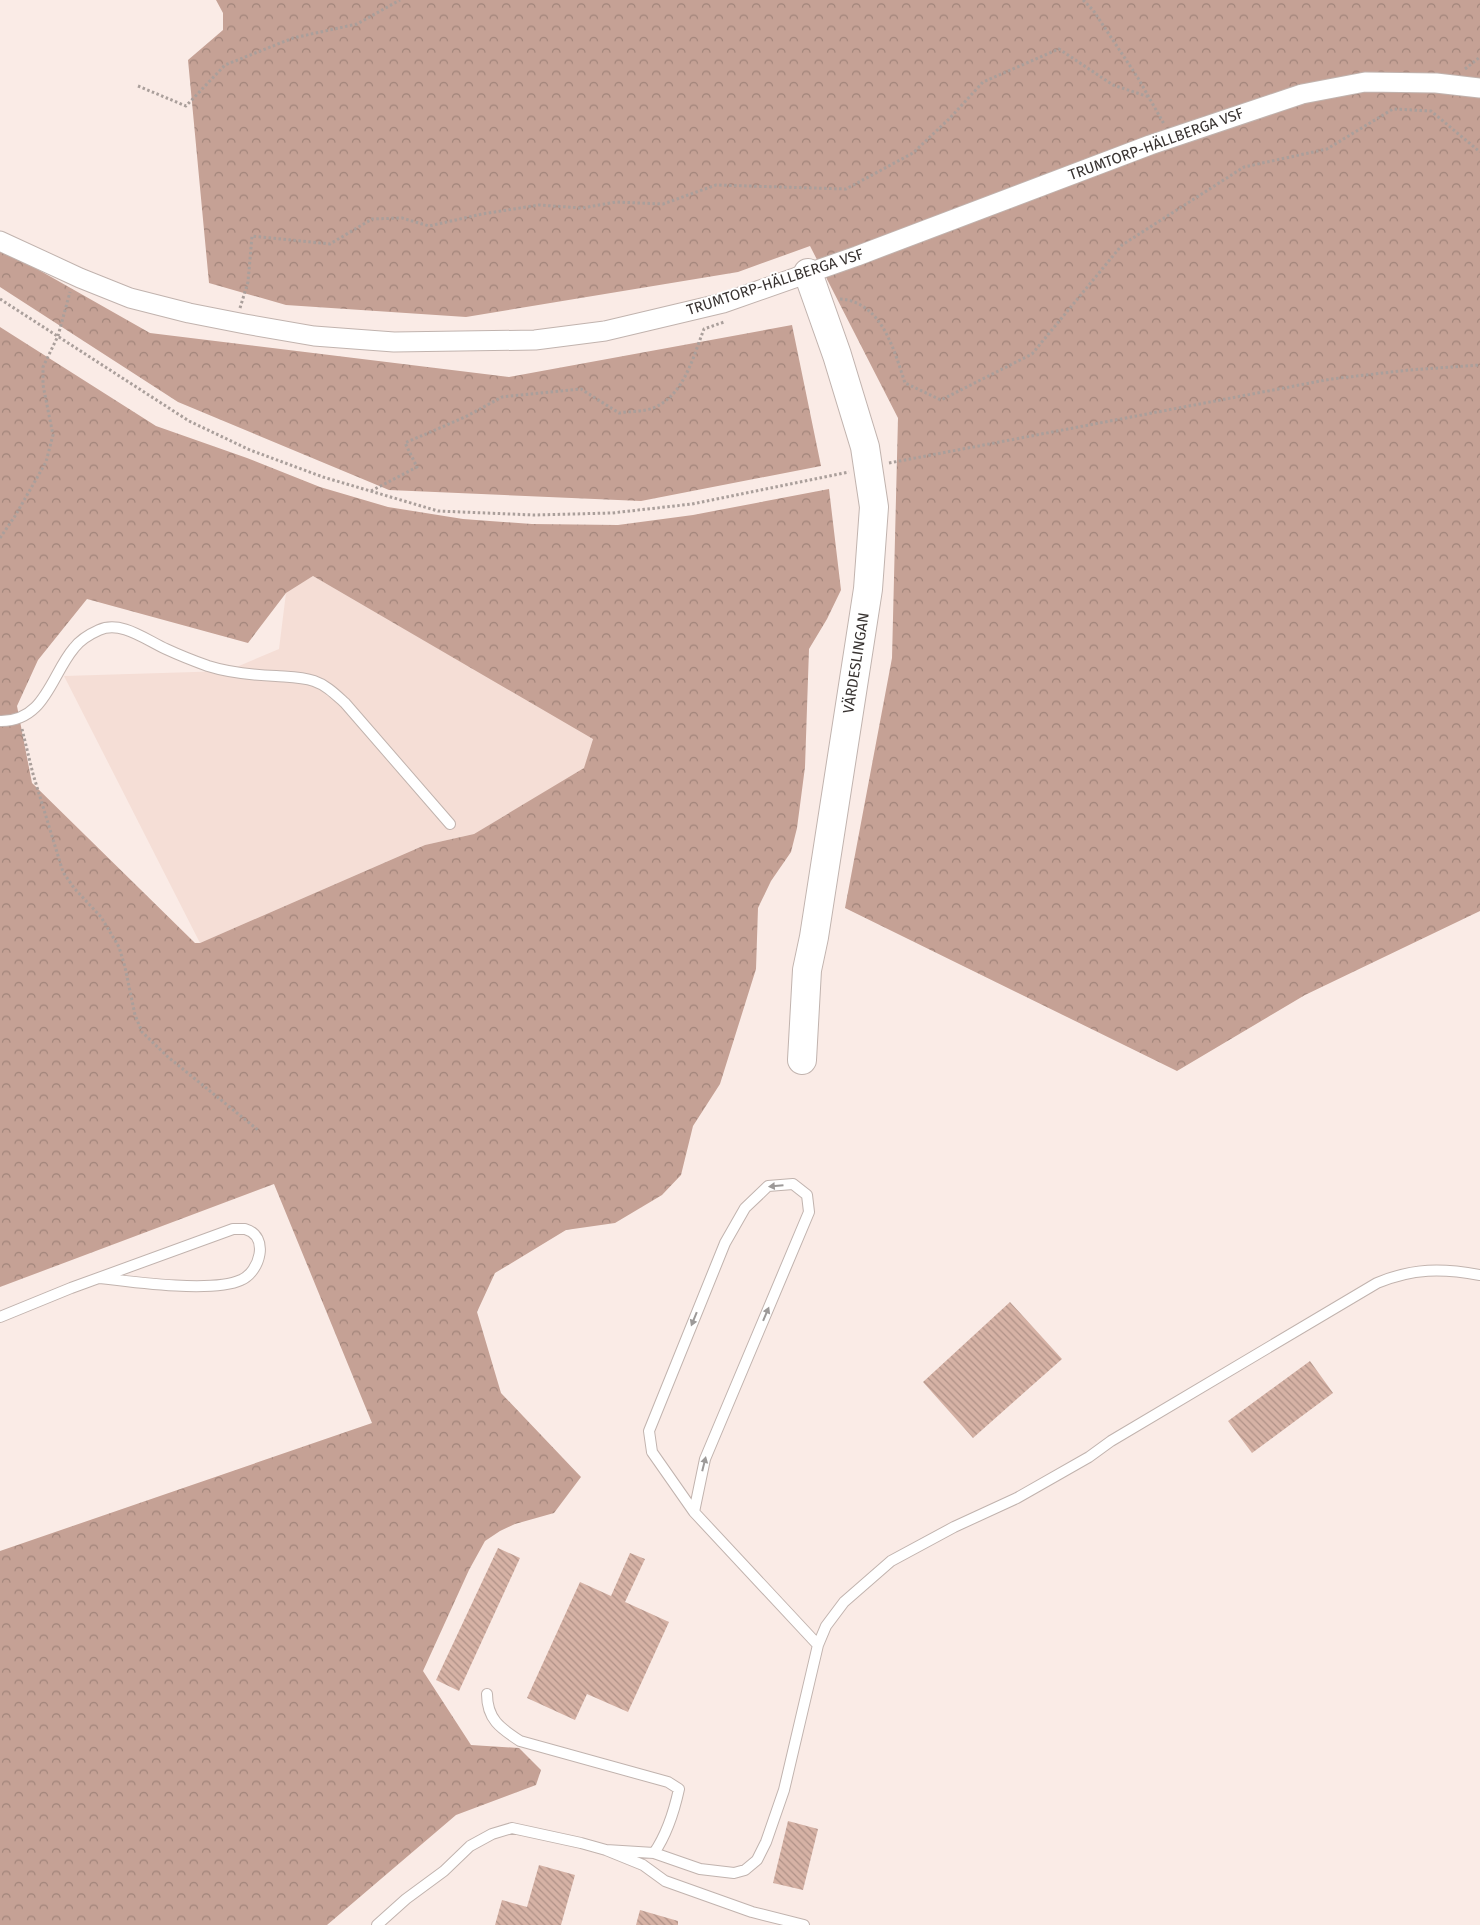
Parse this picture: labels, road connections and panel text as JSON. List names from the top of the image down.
{
  "streets": {
    "street": ["TRUMTORP-HÄLLBERGA VSF", "VÄRDESLINGAN"]
  },
  "crossings": [
    ["TRUMTORP-HÄLLBERGA VSF", "VÄRDESLINGAN"]
  ]
}
